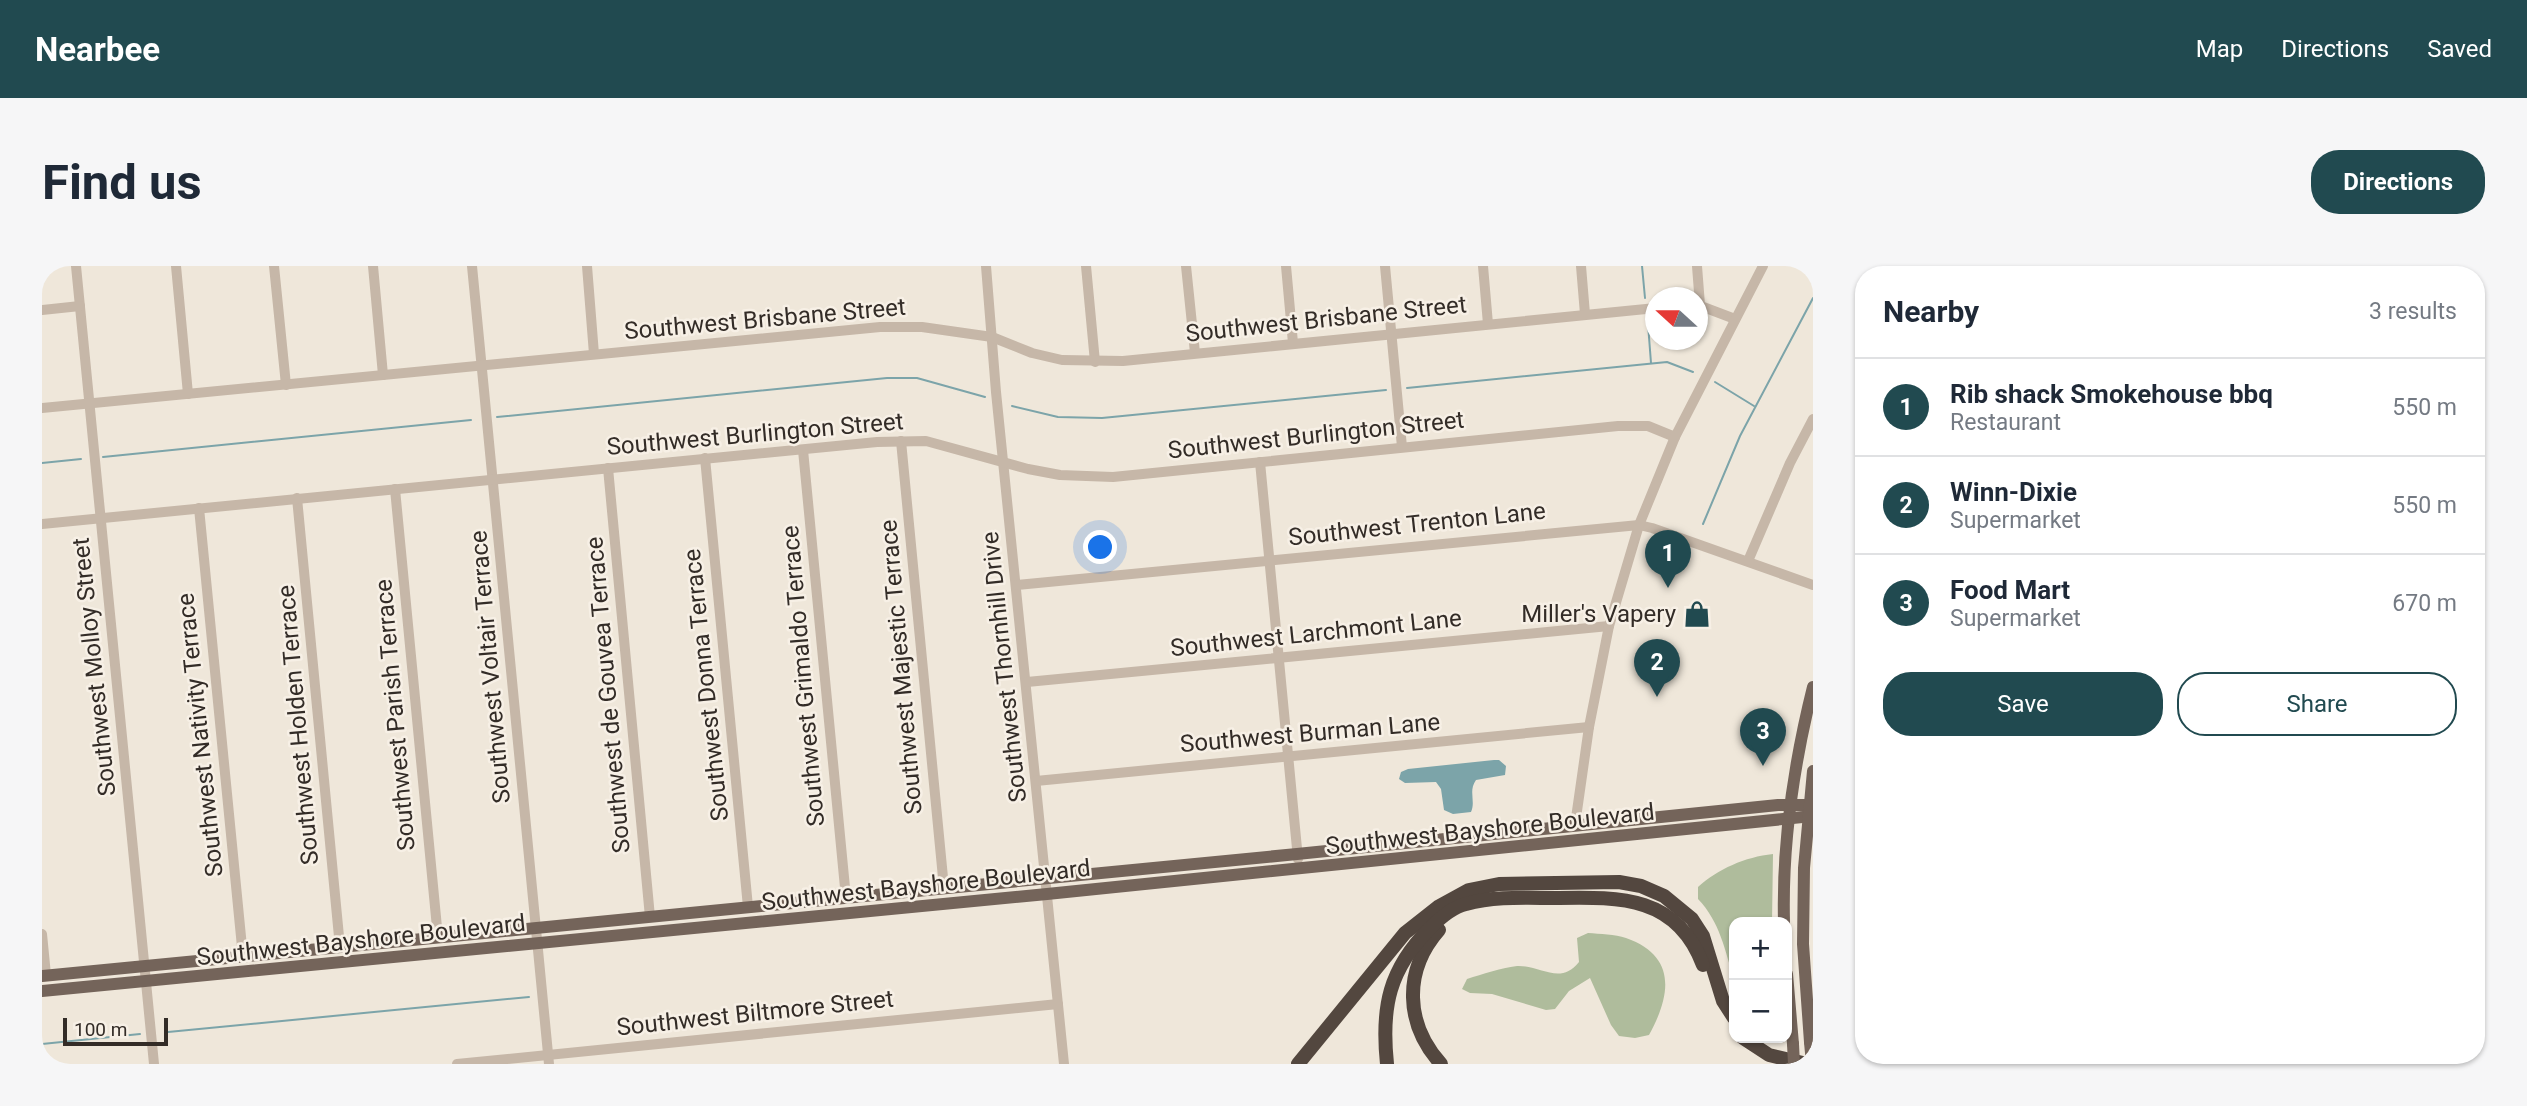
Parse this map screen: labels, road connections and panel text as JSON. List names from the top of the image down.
{
  "streets": {
    "main road": ["Southwest Bayshore Boulevard"],
    "street": [
      "Southwest Brisbane Street",
      "Southwest Burlington Street",
      "Southwest Trenton Lane",
      "Southwest Larchmont Lane",
      "Southwest Molloy Street",
      "Southwest Voltair Terrace",
      "Southwest Majestic Terrace",
      "Southwest Thornhill Drive",
      "Southwest Grimaldo Terrace",
      "Southwest Donna Terrace",
      "Southwest de Gouvea Terrace",
      "Southwest Parish Terrace",
      "Southwest Holden Terrace",
      "Southwest Burman Lane",
      "Southwest Nativity Terrace",
      "Southwest Biltmore Street"
    ]
  },
  "crossings": [
    ["Southwest Brisbane Street", "Southwest Molloy Street"],
    ["Southwest Brisbane Street", "Southwest Voltair Terrace"],
    ["Southwest Brisbane Street", "Southwest Thornhill Drive"],
    ["Southwest Burlington Street", "Southwest Molloy Street"],
    ["Southwest Burlington Street", "Southwest Voltair Terrace"],
    ["Southwest Burlington Street", "Southwest Majestic Terrace"],
    ["Southwest Burlington Street", "Southwest Thornhill Drive"],
    ["Southwest Burlington Street", "Southwest Grimaldo Terrace"],
    ["Southwest Burlington Street", "Southwest Donna Terrace"],
    ["Southwest Burlington Street", "Southwest de Gouvea Terrace"],
    ["Southwest Burlington Street", "Southwest Parish Terrace"],
    ["Southwest Burlington Street", "Southwest Holden Terrace"],
    ["Southwest Burlington Street", "Southwest Nativity Terrace"],
    ["Southwest Trenton Lane", "Southwest Thornhill Drive"],
    ["Southwest Larchmont Lane", "Southwest Thornhill Drive"],
    ["Southwest Molloy Street", "Southwest Bayshore Boulevard"],
    ["Southwest Voltair Terrace", "Southwest Bayshore Boulevard"],
    ["Southwest Voltair Terrace", "Southwest Biltmore Street"],
    ["Southwest Majestic Terrace", "Southwest Bayshore Boulevard"],
    ["Southwest Thornhill Drive", "Southwest Burman Lane"],
    ["Southwest Thornhill Drive", "Southwest Bayshore Boulevard"],
    ["Southwest Thornhill Drive", "Southwest Biltmore Street"],
    ["Southwest Grimaldo Terrace", "Southwest Bayshore Boulevard"],
    ["Southwest Donna Terrace", "Southwest Bayshore Boulevard"],
    ["Southwest de Gouvea Terrace", "Southwest Bayshore Boulevard"],
    ["Southwest Parish Terrace", "Southwest Bayshore Boulevard"],
    ["Southwest Holden Terrace", "Southwest Bayshore Boulevard"],
    ["Southwest Nativity Terrace", "Southwest Bayshore Boulevard"]
  ],
  "places": {
    "shop": ["Miller's Vapery"]
  },
  "scale_bar": "100 m",
  "north": "left",
  "page": {
    "header": "Nearbee",
    "nav": ["Map", "Directions", "Saved"],
    "buttons": [
      "Directions",
      ["Save", "Share"]
    ],
    "title": "Find us",
    "heading": ["Nearby", "3 results"],
    "list": [
      {
        "mark": "1",
        "name": "Rib shack Smokehouse bbq",
        "note": "Restaurant",
        "value": "550 m"
      },
      {
        "mark": "2",
        "name": "Winn-Dixie",
        "note": "Supermarket",
        "value": "550 m"
      },
      {
        "mark": "3",
        "name": "Food Mart",
        "note": "Supermarket",
        "value": "670 m"
      }
    ],
    "pins": ["1", "2", "3"],
    "map_buttons": ["+", "−"],
    "scale": "100 m"
  }
}
